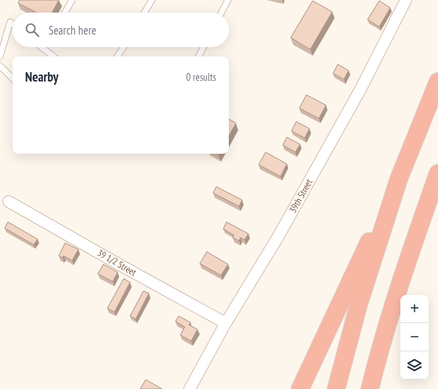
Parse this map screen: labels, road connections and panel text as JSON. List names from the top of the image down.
{
  "streets": {
    "street": ["39th Street", "39 1/2 Street"]
  },
  "crossings": [
    ["39th Street", "39 1/2 Street"]
  ],
  "page": {
    "search": "Search here",
    "heading": ["Nearby", "0 results"],
    "map_buttons": ["+", "−"]
  }
}
